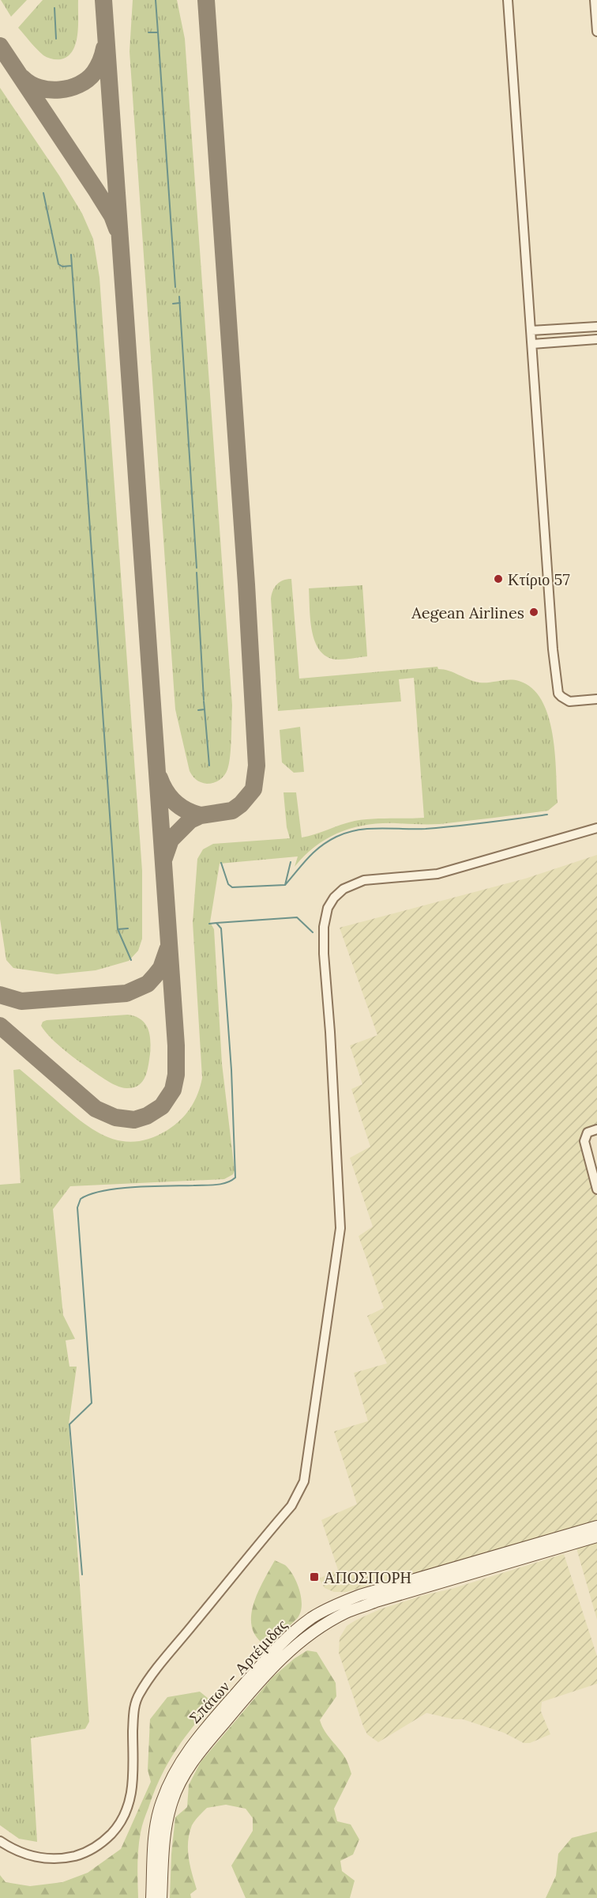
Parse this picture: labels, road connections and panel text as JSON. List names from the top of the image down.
{
  "streets": {
    "main road": ["Σπάτων - Αρτέμιδας"]
  },
  "places": {
    "other": ["Κτίριο 57", "Aegean Airlines"],
    "transit": ["ΑΠΟΣΠΟΡΗ"]
  }
}
